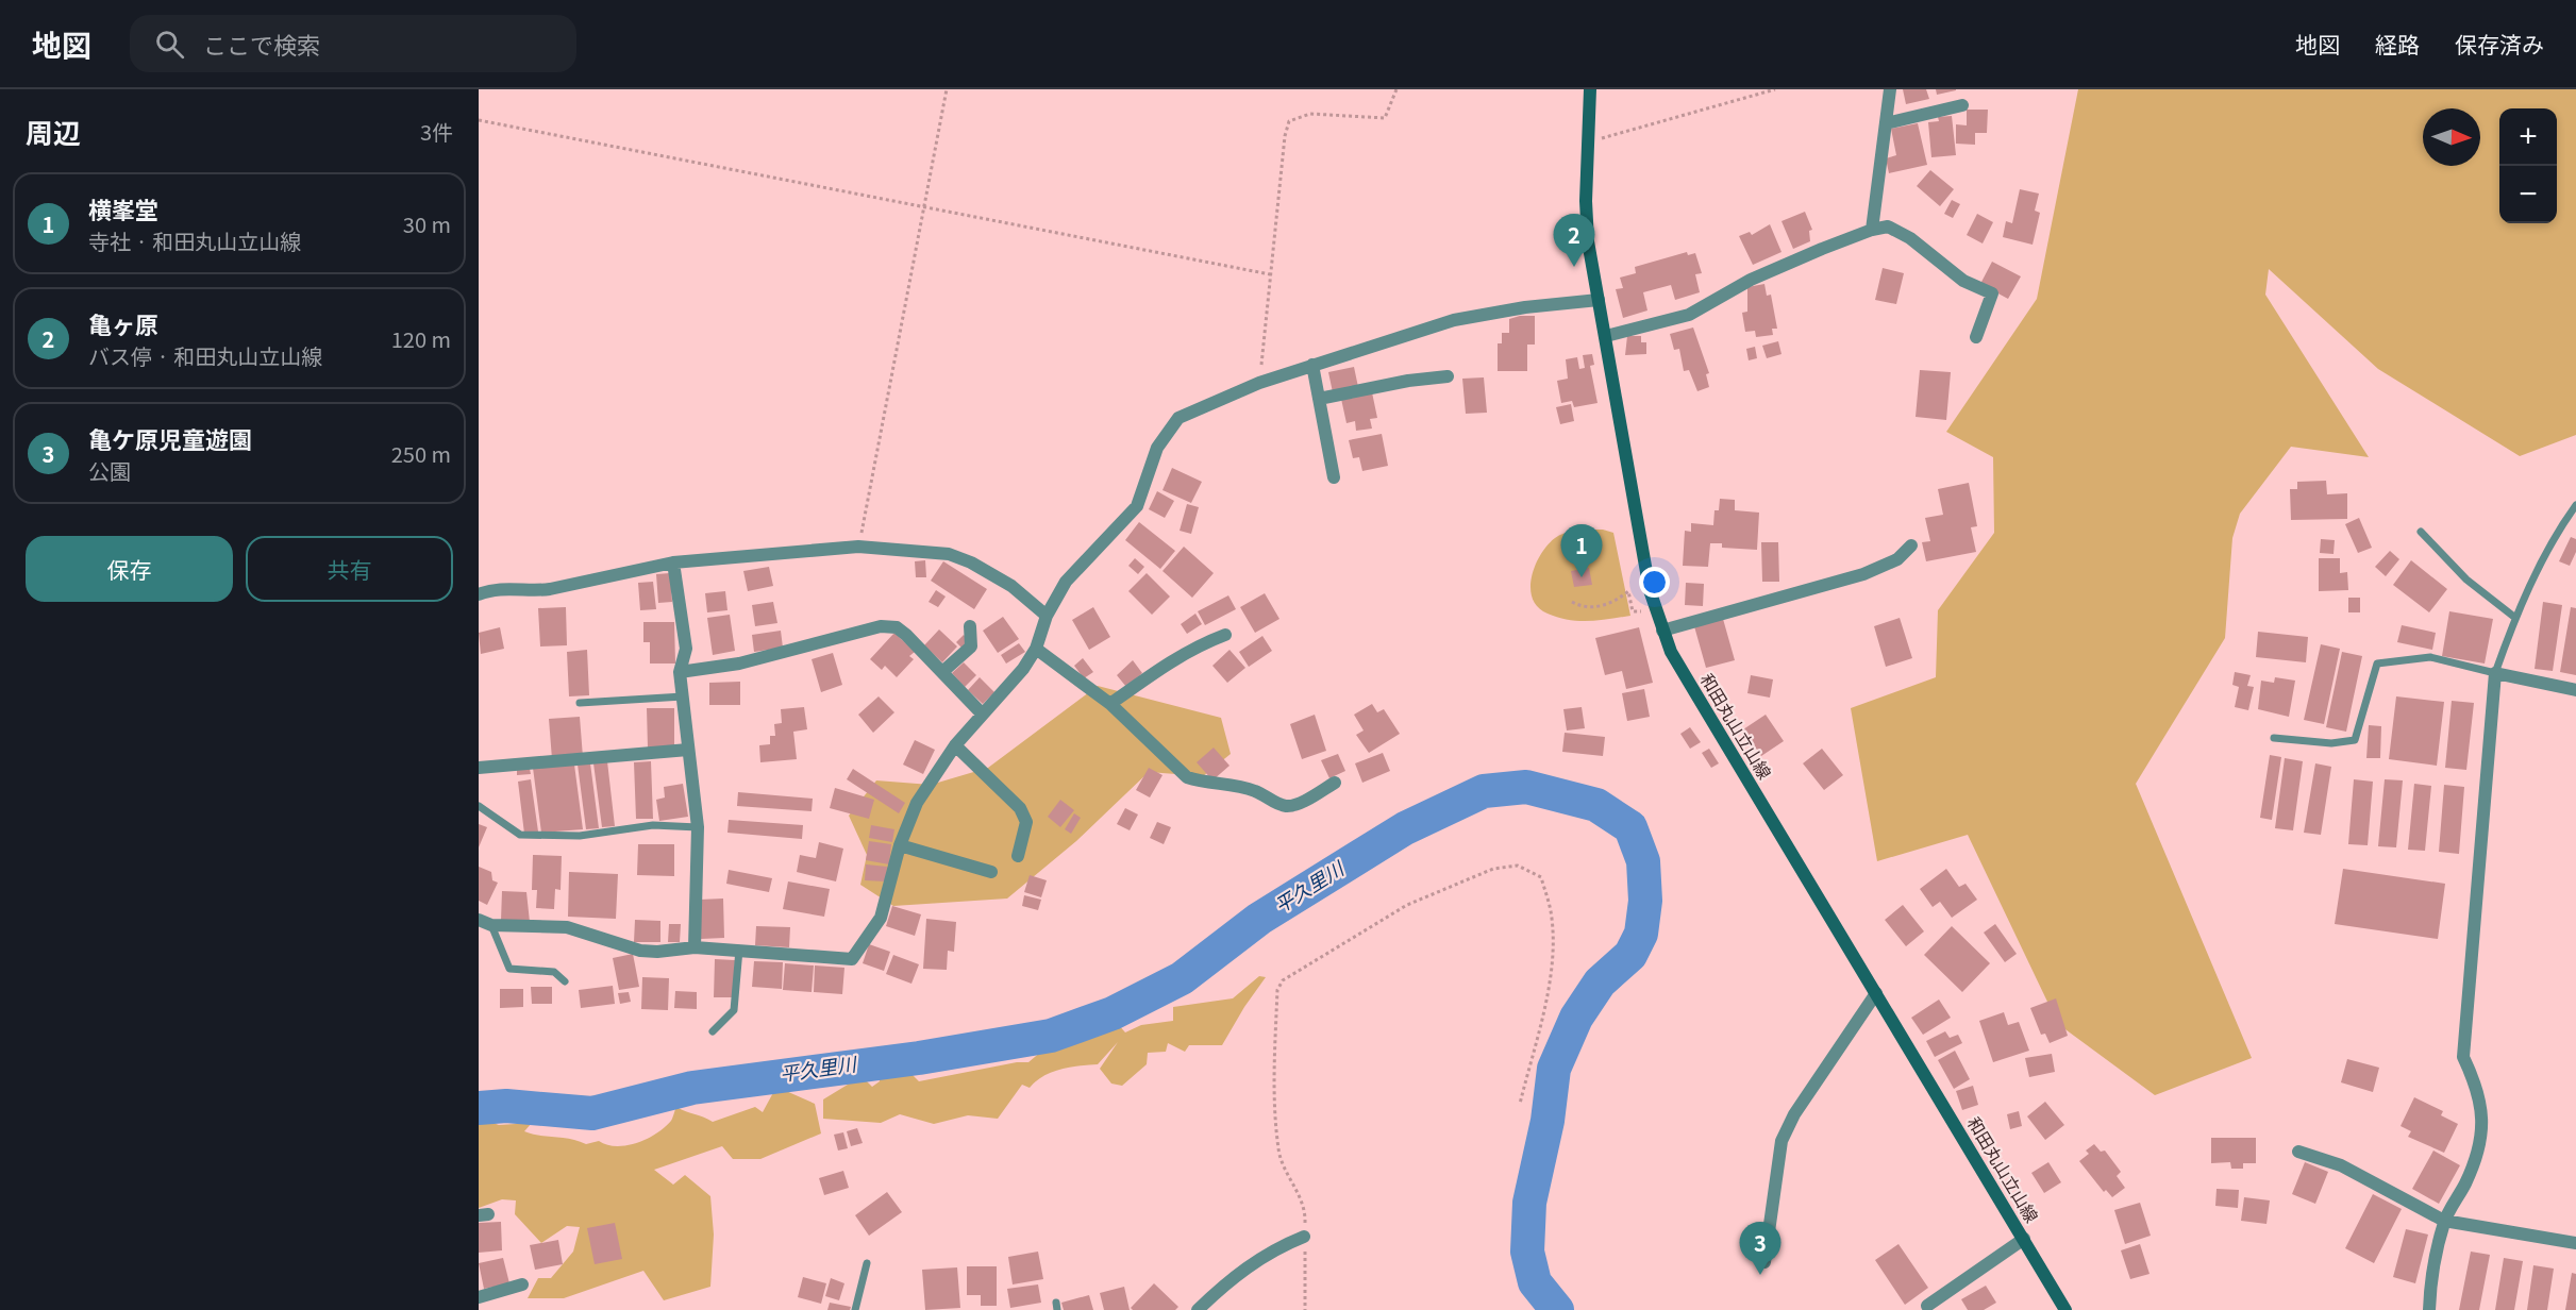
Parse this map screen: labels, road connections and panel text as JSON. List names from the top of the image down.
{
  "streets": {
    "main road": ["和田丸山立山線"]
  },
  "water": ["平久里川"],
  "north": "right",
  "page": {
    "header": "地図",
    "search": "ここで検索",
    "nav": ["地図", "経路", "保存済み"],
    "heading": ["周辺", "3件"],
    "map_buttons": ["+", "−"],
    "list": [
      {
        "mark": "1",
        "name": "横峯堂",
        "note": "寺社 · 和田丸山立山線",
        "value": "30 m"
      },
      {
        "mark": "2",
        "name": "亀ヶ原",
        "note": "バス停 · 和田丸山立山線",
        "value": "120 m"
      },
      {
        "mark": "3",
        "name": "亀ケ原児童遊園",
        "note": "公園",
        "value": "250 m"
      }
    ],
    "pins": ["2", "1", "3"],
    "buttons": ["保存", "共有"]
  }
}
